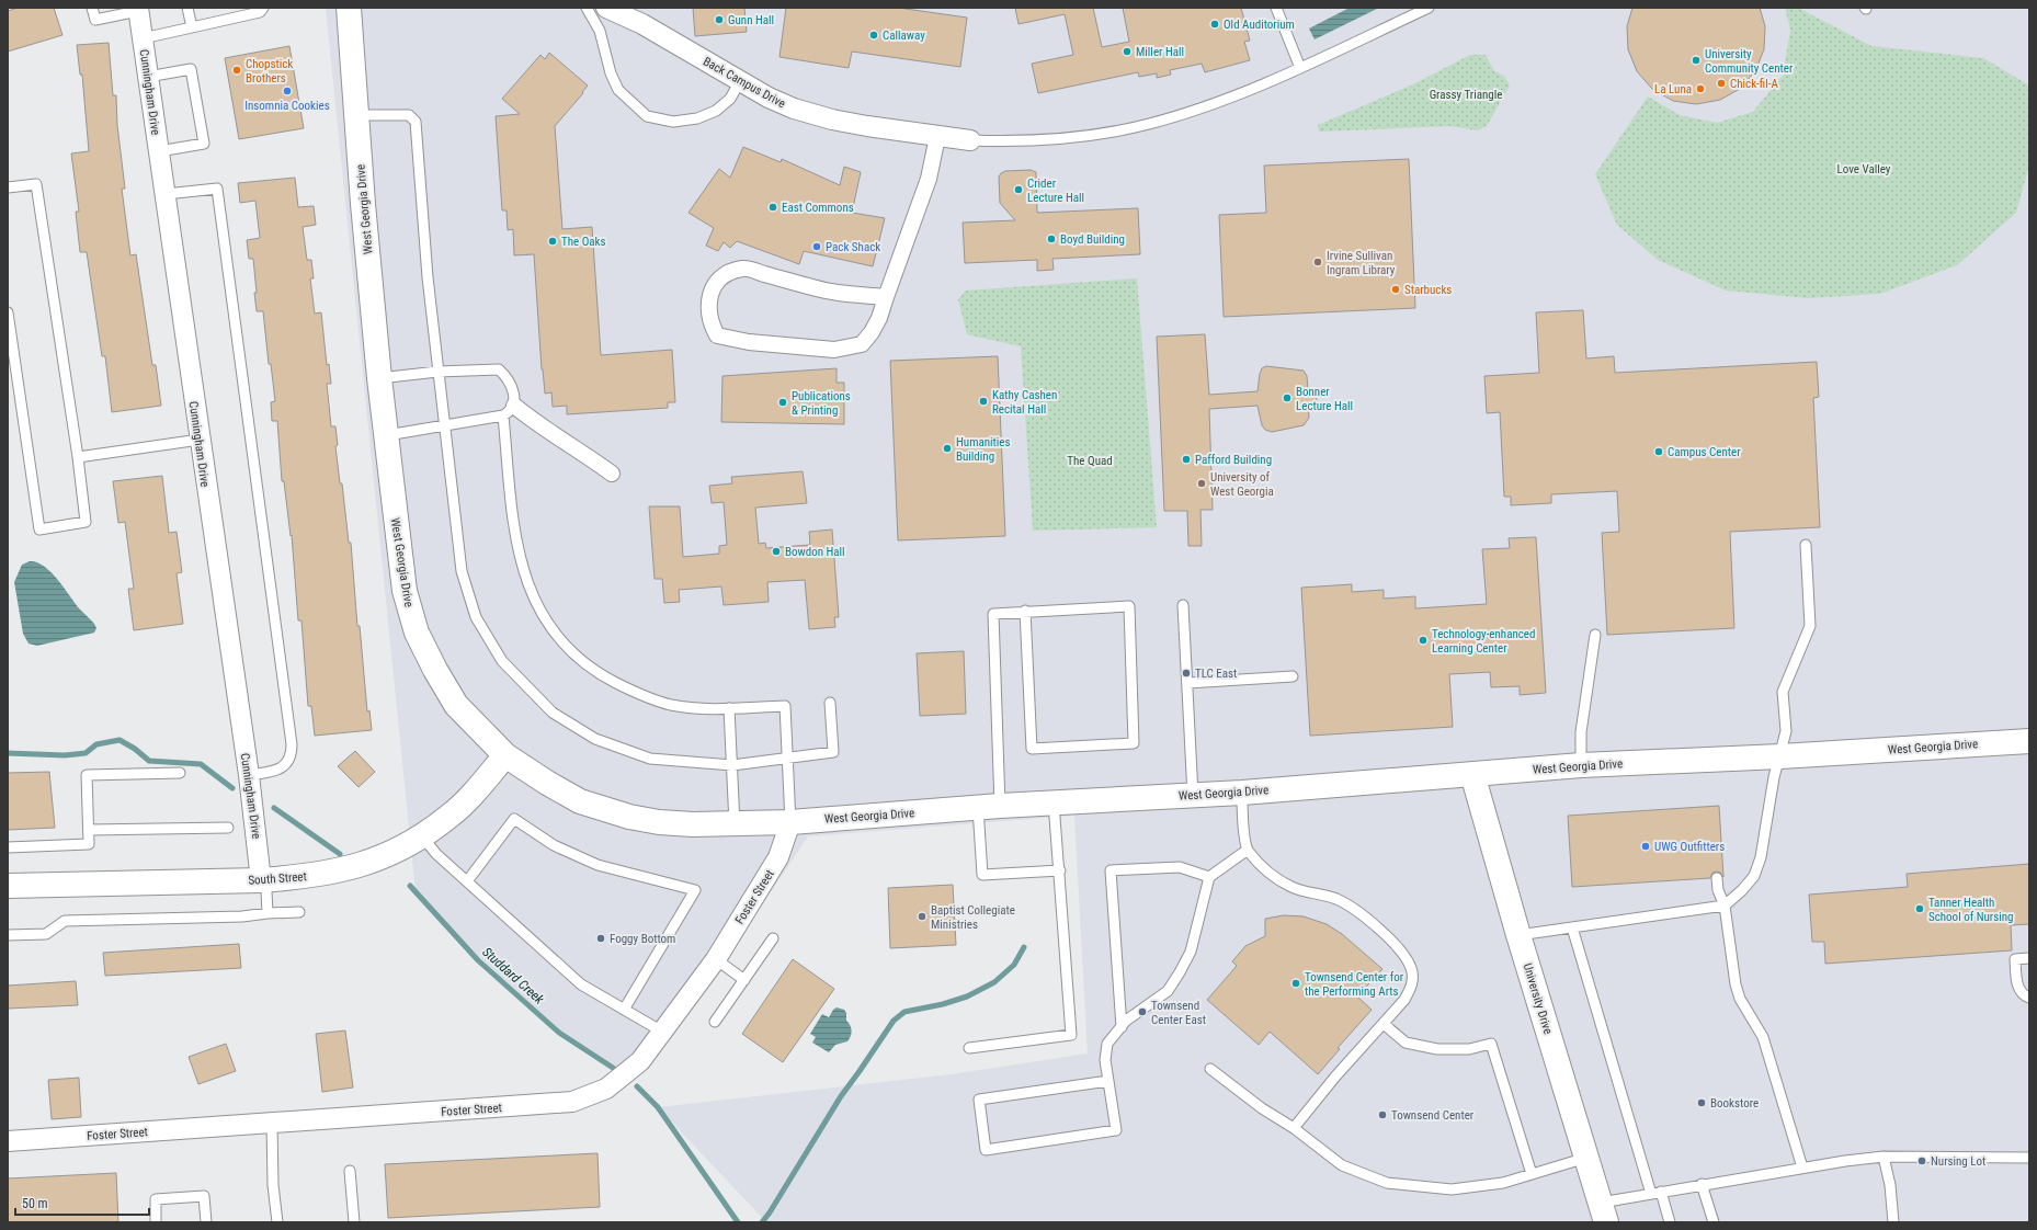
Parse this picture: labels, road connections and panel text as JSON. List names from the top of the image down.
{
  "streets": {
    "street": [
      "Back Campus Drive",
      "Cunningham Drive",
      "West Georgia Drive",
      "South Street",
      "Foster Street",
      "University Drive"
    ]
  },
  "crossings": [
    ["Cunningham Drive", "South Street"],
    ["West Georgia Drive", "South Street"],
    ["West Georgia Drive", "Foster Street"],
    ["West Georgia Drive", "University Drive"]
  ],
  "water": ["Studdard Creek"],
  "parks": ["Grassy Triangle", "Love Valley", "The Quad"],
  "places": [
    "Gunn Hall",
    "Old Auditorium",
    "Callaway",
    "Miller Hall",
    "University Community Center",
    "Chopstick Brothers",
    "Chick-fil-A",
    "La Luna",
    "Insomnia Cookies",
    "Crider Lecture Hall",
    "East Commons",
    "Boyd Building",
    "The Oaks",
    "Pack Shack",
    "Irvine Sullivan Ingram Library",
    "Starbucks",
    "Bonner Lecture Hall",
    "Kathy Cashen Recital Hall",
    "Publications & Printing",
    "Humanities Building",
    "Campus Center",
    "Pafford Building",
    "University of West Georgia",
    "Bowdon Hall",
    "Technology-enhanced Learning Center",
    "TLC East",
    "UWG Outfitters",
    "Tanner Health School of Nursing",
    "Baptist Collegiate Ministries",
    "Foggy Bottom",
    "Townsend Center for the Performing Arts",
    "Townsend Center East",
    "Bookstore",
    "Townsend Center",
    "Nursing Lot"
  ],
  "scale_bar": "50 m"
}
